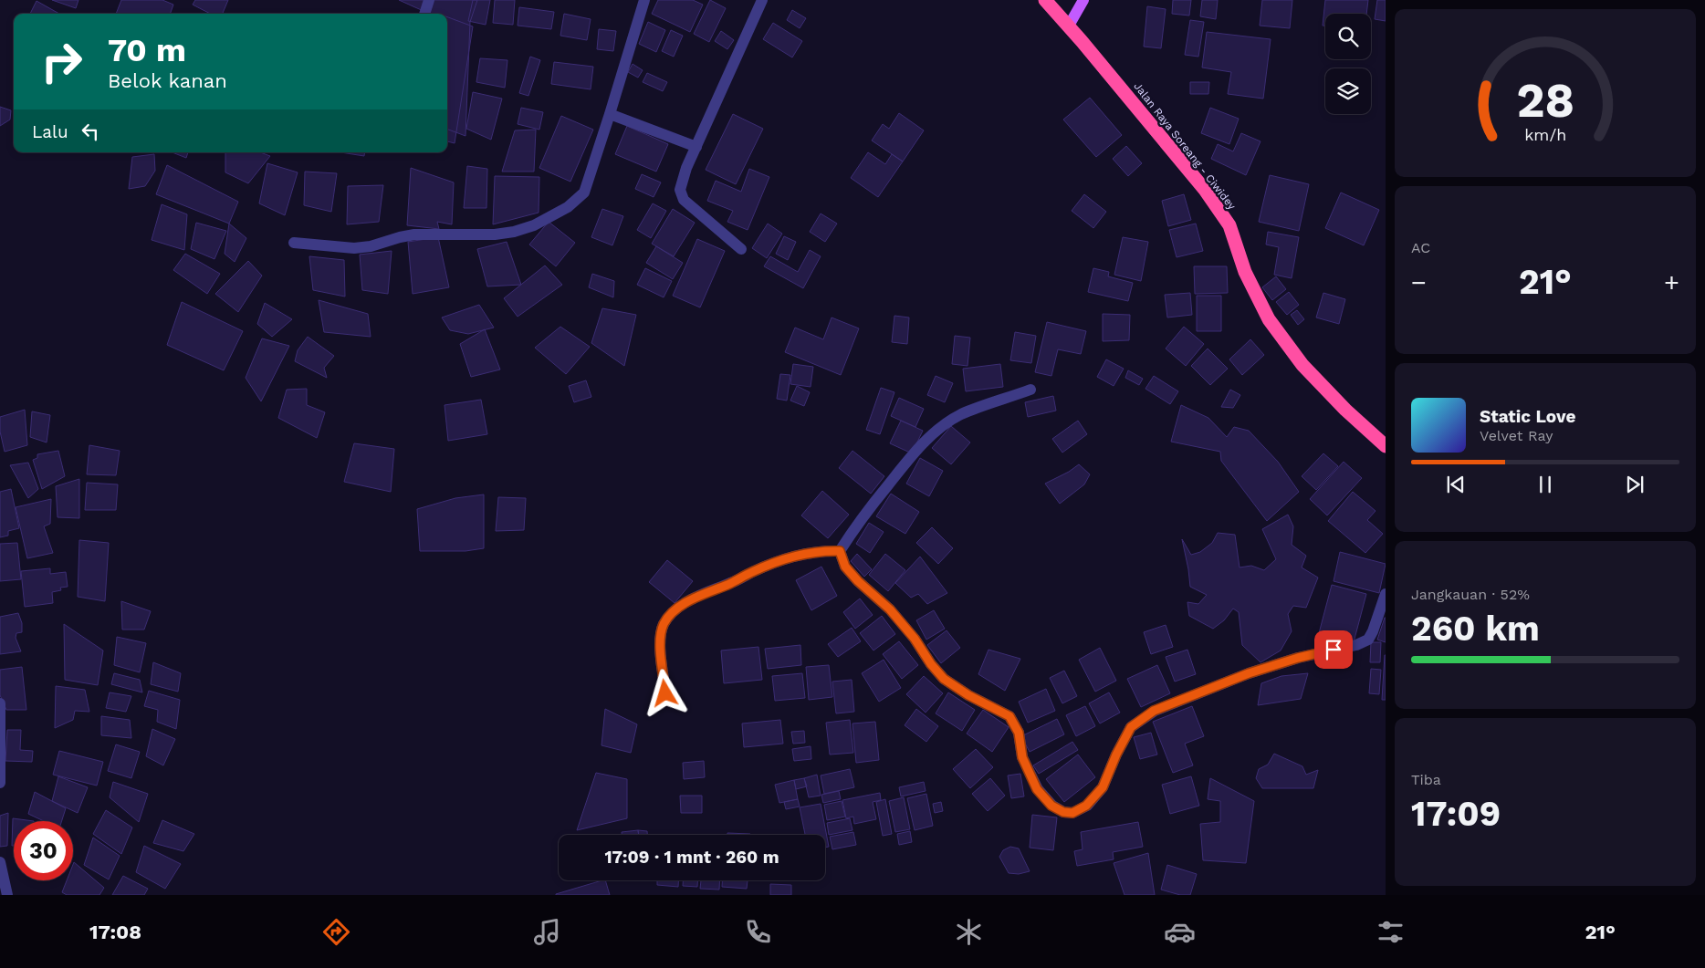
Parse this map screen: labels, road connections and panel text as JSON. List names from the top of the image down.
{
  "streets": {
    "highway": ["Jalan Raya Soreang - Ciwidey"]
  },
  "page": {
    "turn": ["70 m", "Belok kanan"],
    "then": "Lalu",
    "tile": [
      "AC",
      ["Jangkauan · 52%", "260 km"],
      ["Tiba", "17:09"]
    ],
    "heat": ["−", "21°", "+"],
    "song": ["Static Love", "Velvet Ray"],
    "limit": "30",
    "trip": "17:09 · 1 mnt · 260 m",
    "tabs": ["17:08", "21°"],
    "gauge": ["28", "km/h"]
  }
}
